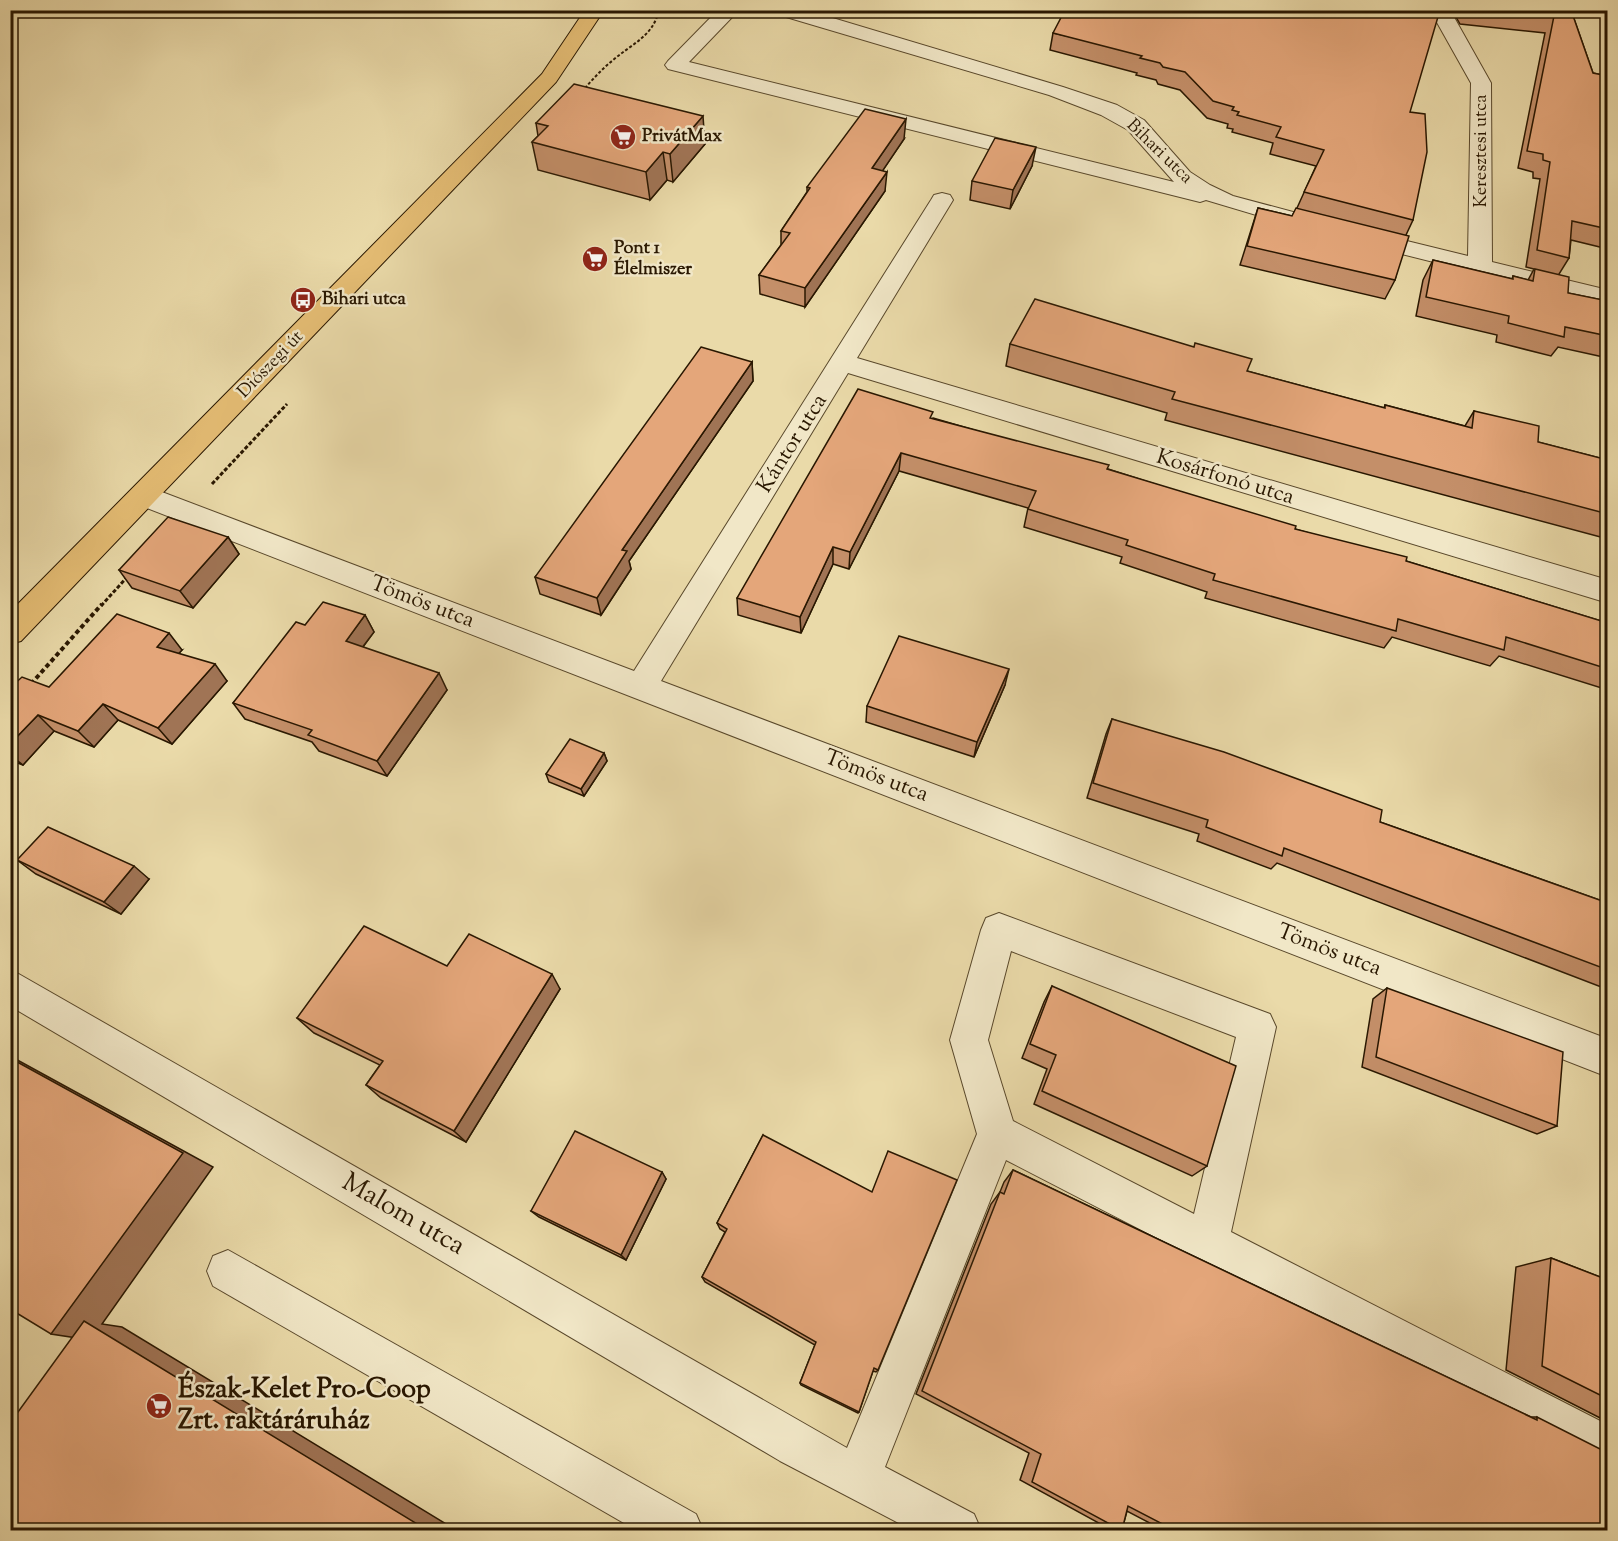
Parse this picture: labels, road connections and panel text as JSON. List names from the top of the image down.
{
  "streets": {
    "main road": ["Diószegi út"],
    "street": [
      "Keresztesi utca",
      "Bihari utca",
      "Kántor utca",
      "Kosárfonó utca",
      "Tömös utca",
      "Malom utca"
    ]
  },
  "crossings": [
    ["Diószegi út", "Tömös utca"],
    ["Kántor utca", "Kosárfonó utca"],
    ["Kántor utca", "Tömös utca"]
  ],
  "places": {
    "supermarket": ["PrivátMax", "Pont 1 Élelmiszer", "Észak-Kelet Pro-Coop Zrt. raktáráruház"],
    "bus stop": ["Bihari utca"]
  }
}
